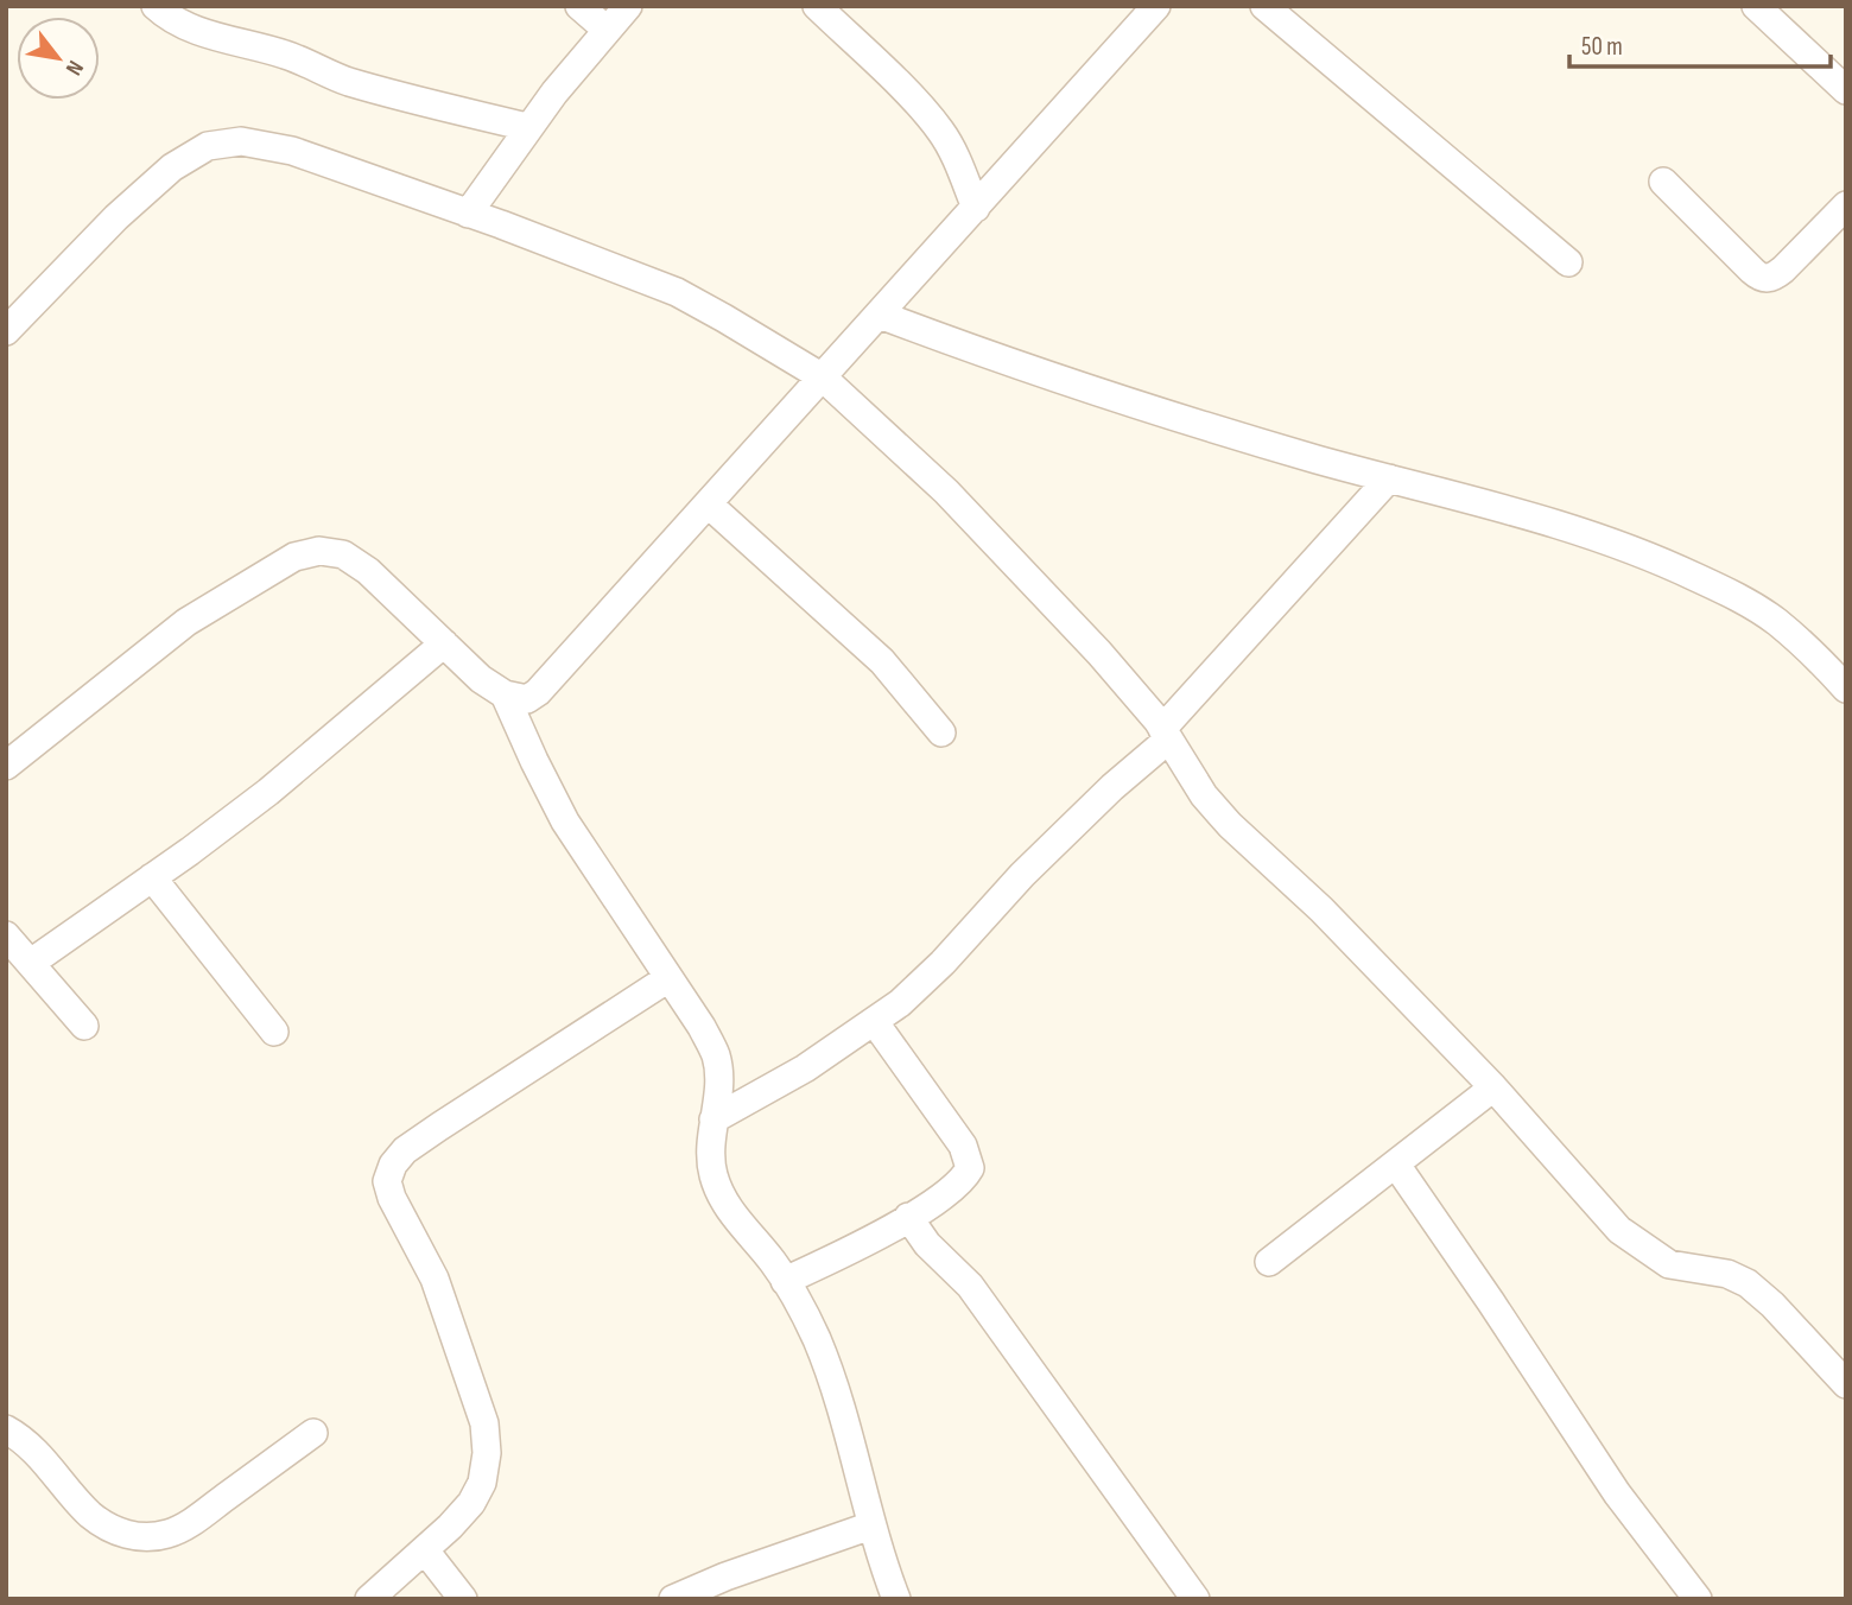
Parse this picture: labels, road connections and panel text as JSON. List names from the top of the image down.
{
  "scale_bar": "50 m",
  "north": "bottom right"
}
